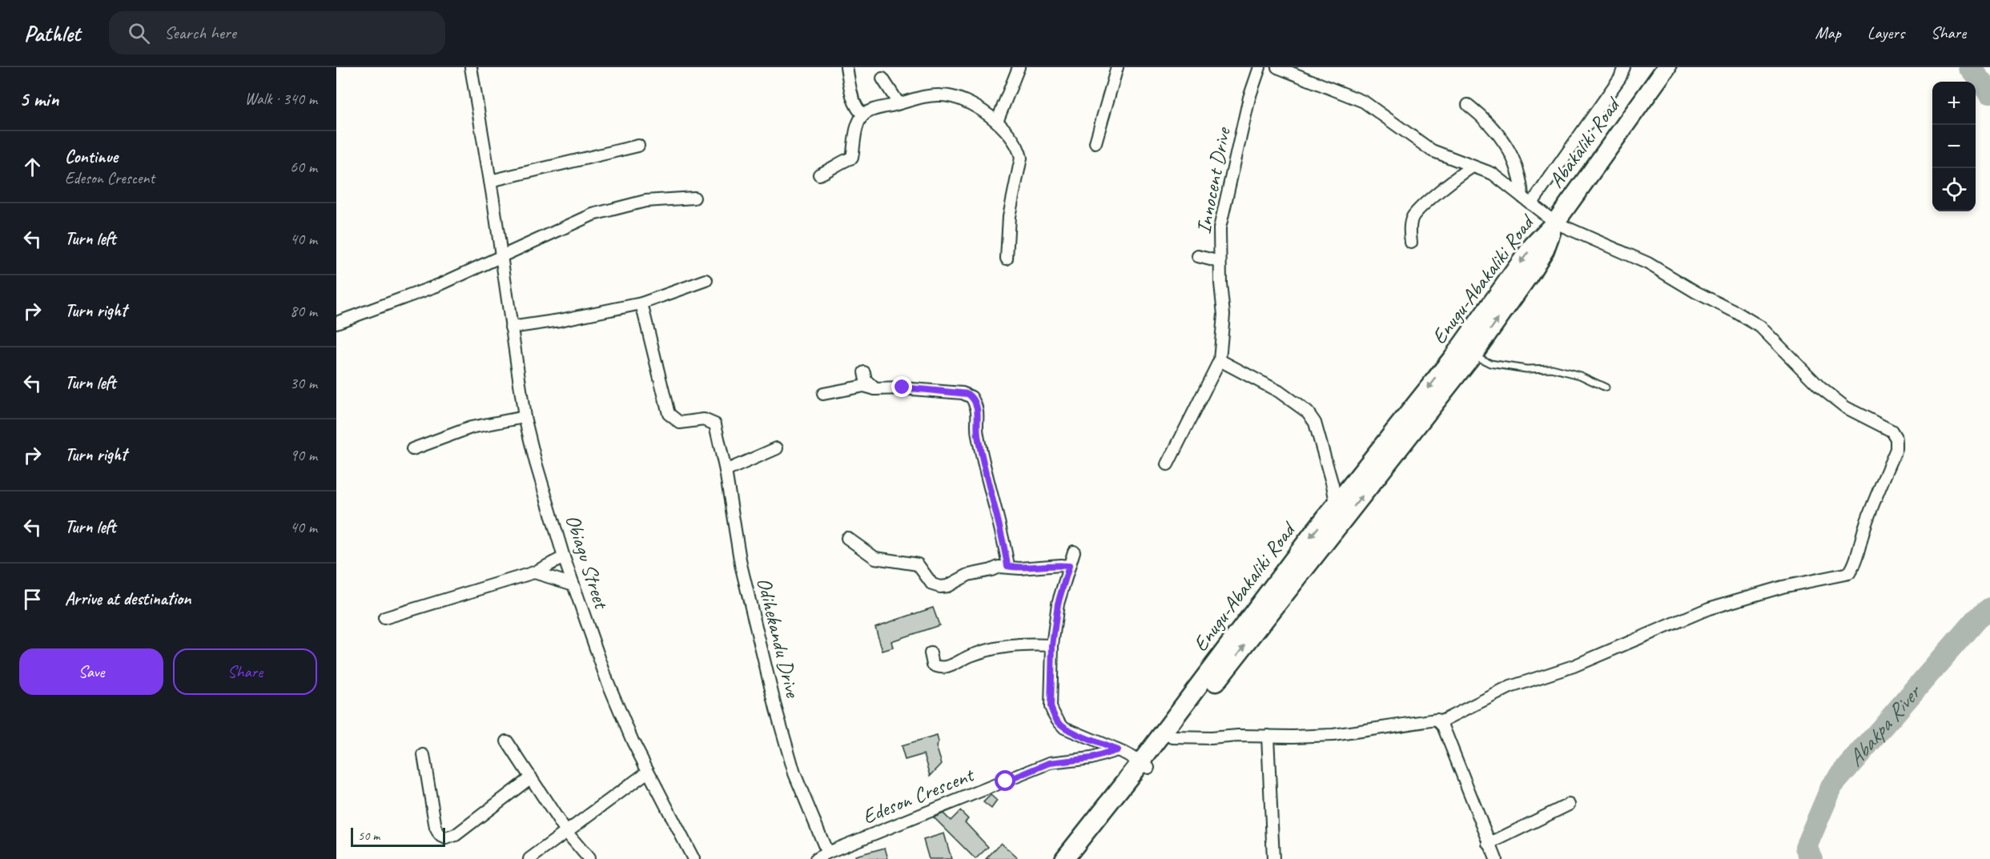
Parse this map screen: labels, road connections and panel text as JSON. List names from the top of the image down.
{
  "streets": {
    "highway": ["Abakaliki Road", "Enugu-Abakaliki Road"],
    "street": [
      "Innocent Drive",
      "Obiagu Street",
      "Odihekandu Drive",
      "Edeson Crescent"
    ]
  },
  "crossings": [
    ["Abakaliki Road", "Enugu-Abakaliki Road"],
    ["Odihekandu Drive", "Edeson Crescent"]
  ],
  "water": ["Abakpa River"],
  "scale_bar": "50 m",
  "page": {
    "header": "Pathlet",
    "search": "Search here",
    "nav": ["Map", "Layers", "Share"],
    "heading": ["5 min", "Walk · 340 m"],
    "map_buttons": ["+", "−"],
    "list": [
      ["Continue", "Edeson Crescent", "60 m"],
      ["Turn left", "40 m"],
      ["Turn right", "80 m"],
      ["Turn left", "30 m"],
      ["Turn right", "90 m"],
      ["Turn left", "40 m"],
      "Arrive at destination"
    ],
    "buttons": ["Save", "Share"],
    "scale": "50 m"
  }
}
